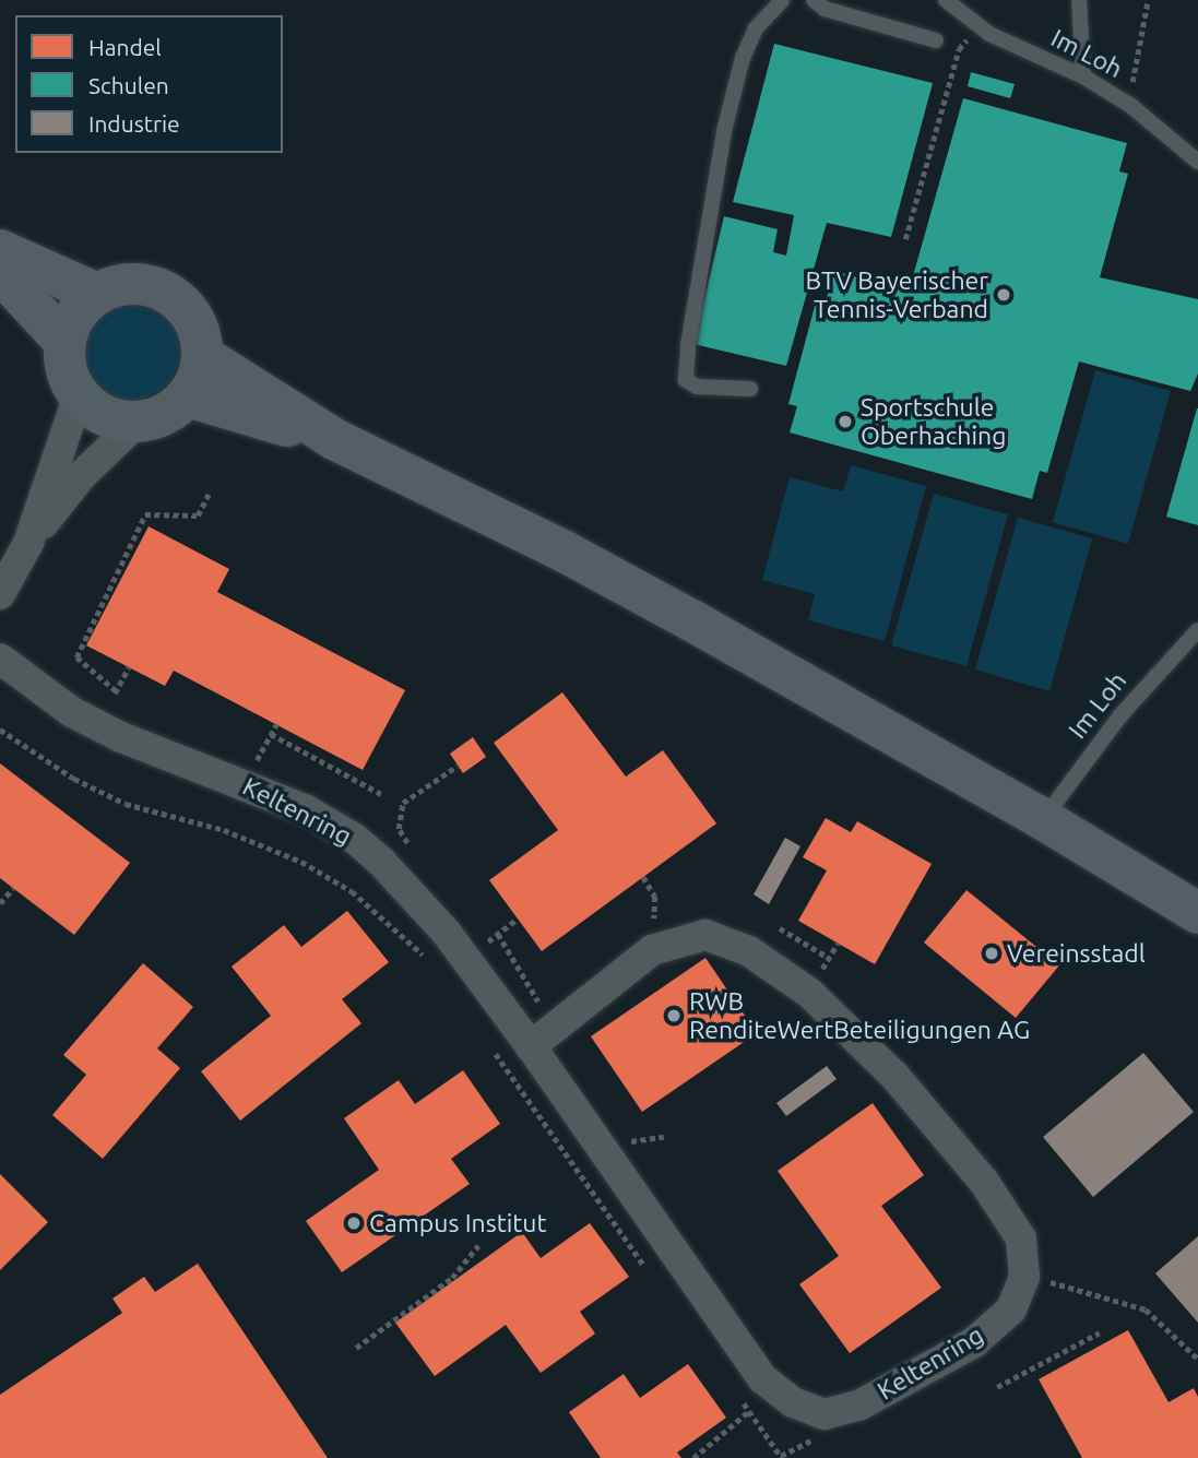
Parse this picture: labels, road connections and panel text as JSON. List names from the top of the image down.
{
  "streets": {
    "street": ["Keltenring"],
    "lane": ["Im Loh"]
  },
  "places": [
    "BTV Bayerischer Tennis-Verband",
    "Sportschule Oberhaching",
    "Vereinsstadl",
    "RWB RenditeWertBeteiligungen AG",
    "Campus Institut"
  ],
  "legend": ["Handel", "Schulen", "Industrie"]
}
